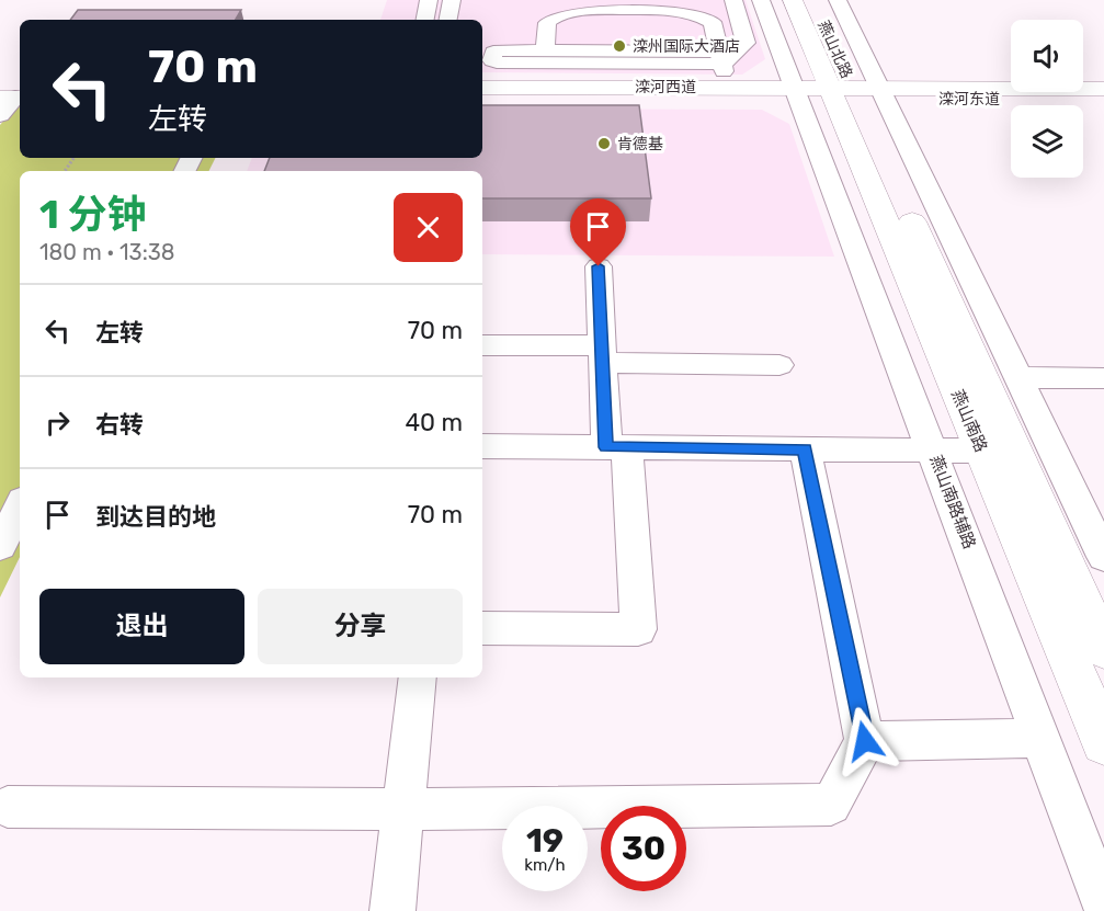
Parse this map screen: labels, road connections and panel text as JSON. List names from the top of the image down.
{
  "streets": {
    "main road": [
      "燕山北路",
      "滦河西道",
      "滦河东道",
      "燕山南路"
    ],
    "street": ["燕山南路辅路"]
  },
  "crossings": [
    ["燕山北路", "滦河西道"],
    ["燕山北路", "滦河东道"],
    ["燕山北路", "燕山南路"],
    ["滦河西道", "滦河东道"],
    ["滦河西道", "燕山南路"],
    ["滦河西道", "燕山南路辅路"],
    ["滦河东道", "燕山南路"]
  ],
  "places": ["滦州国际大酒店", "肯德基"],
  "page": {
    "turn": ["70 m", "左转"],
    "heading": ["1 分钟", "180 m · 13:38"],
    "list": [
      {
        "name": "左转",
        "value": "70 m"
      },
      {
        "name": "右转",
        "value": "40 m"
      },
      {
        "name": "到达目的地",
        "value": "70 m"
      }
    ],
    "buttons": ["退出", "分享"],
    "speed": "19 km/h",
    "limit": "30"
  }
}
